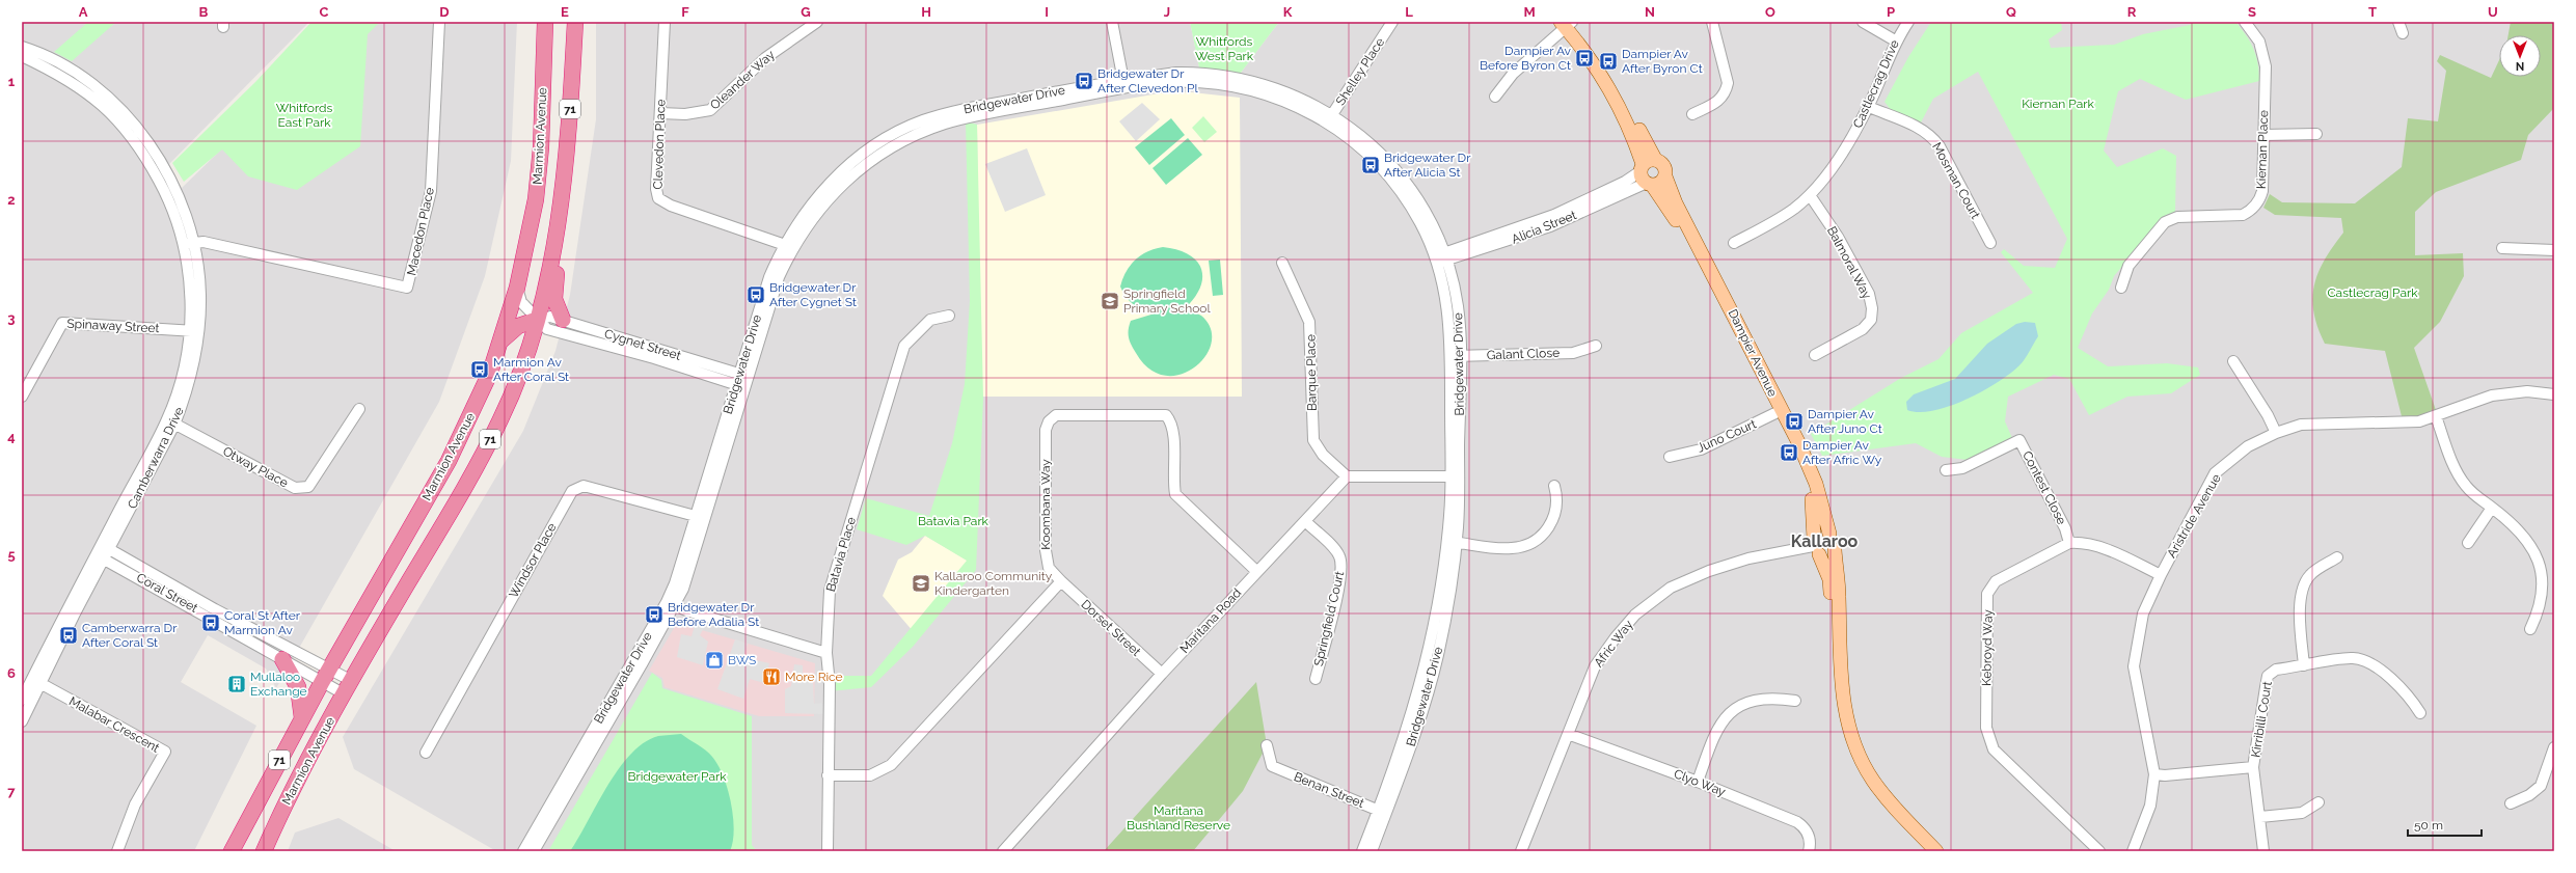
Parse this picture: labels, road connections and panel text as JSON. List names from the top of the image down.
{
  "streets": {
    "highway": ["71", "Marmion Avenue"],
    "main road": ["Dampier Avenue"],
    "street": [
      "Shelley Place",
      "Oleander Way",
      "Castlecrag Drive",
      "Bridgewater Drive",
      "Clevedon Place",
      "Kiernan Place",
      "Mosman Court",
      "Alicia Street",
      "Macedon Place",
      "Balmoral Way",
      "Spinaway Street",
      "Cygnet Street",
      "Galant Close",
      "Barque Place",
      "Juno Court",
      "Camberwarra Drive",
      "Otway Place",
      "Contest Close",
      "Koombana Way",
      "Aristride Avenue",
      "Batavia Place",
      "Windsor Place",
      "Coral Street",
      "Springfield Court",
      "Maritana Road",
      "Dorset Street",
      "Afric Way",
      "Kebroyd Way",
      "Kirribilli Court",
      "Malabar Crescent",
      "Clyo Way",
      "Benan Street"
    ]
  },
  "crossings": [
    ["Shelley Place", "Bridgewater Drive"],
    ["Oleander Way", "Clevedon Place"],
    ["Castlecrag Drive", "Mosman Court"],
    ["Castlecrag Drive", "Balmoral Way"],
    ["Bridgewater Drive", "Clevedon Place"],
    ["Bridgewater Drive", "Alicia Street"],
    ["Bridgewater Drive", "Cygnet Street"],
    ["Bridgewater Drive", "Galant Close"],
    ["Bridgewater Drive", "Windsor Place"],
    ["Bridgewater Drive", "Benan Street"],
    ["Marmion Avenue", "Cygnet Street"],
    ["Marmion Avenue", "Coral Street"],
    ["Alicia Street", "Dampier Avenue"],
    ["Macedon Place", "Camberwarra Drive"],
    ["Spinaway Street", "Camberwarra Drive"],
    ["Dampier Avenue", "Juno Court"],
    ["Dampier Avenue", "Afric Way"],
    ["Barque Place", "Maritana Road"],
    ["Camberwarra Drive", "Otway Place"],
    ["Camberwarra Drive", "Coral Street"],
    ["Camberwarra Drive", "Malabar Crescent"],
    ["Contest Close", "Kebroyd Way"],
    ["Koombana Way", "Maritana Road"],
    ["Koombana Way", "Dorset Street"],
    ["Aristride Avenue", "Kirribilli Court"],
    ["Springfield Court", "Maritana Road"],
    ["Maritana Road", "Dorset Street"],
    ["Afric Way", "Clyo Way"]
  ],
  "districts": ["Kallaroo"],
  "parks": [
    "Whitfords West Park",
    "Kiernan Park",
    "Whitfords East Park",
    "Castlecrag Park",
    "Batavia Park",
    "Bridgewater Park",
    "Maritana Bushland Reserve"
  ],
  "places": {
    "bus stop": [
      "Dampier Av Before Byron Ct",
      "Dampier Av After Byron Ct",
      "Bridgewater Dr After Clevedon Pl",
      "Bridgewater Dr After Alicia St",
      "Bridgewater Dr After Cygnet St",
      "Marmion Av After Coral St",
      "Dampier Av After Juno Ct",
      "Dampier Av After Afric Wy",
      "Bridgewater Dr Before Adalia St",
      "Coral St After Marmion Av",
      "Camberwarra Dr After Coral St"
    ],
    "school or university": ["Springfield Primary School", "Kallaroo Community Kindergarten"],
    "shop": ["BWS"],
    "restaurant": ["More Rice"],
    "building": ["Mullaloo Exchange"]
  },
  "scale_bar": "50 m",
  "north": "bottom",
  "grid": {
    "columns": [
      "A",
      "B",
      "C",
      "D",
      "E",
      "F",
      "G",
      "H",
      "I",
      "J",
      "K",
      "L",
      "M",
      "N",
      "O",
      "P",
      "Q",
      "R",
      "S",
      "T",
      "U"
    ],
    "rows": [
      "1",
      "2",
      "3",
      "4",
      "5",
      "6",
      "7"
    ]
  }
}
